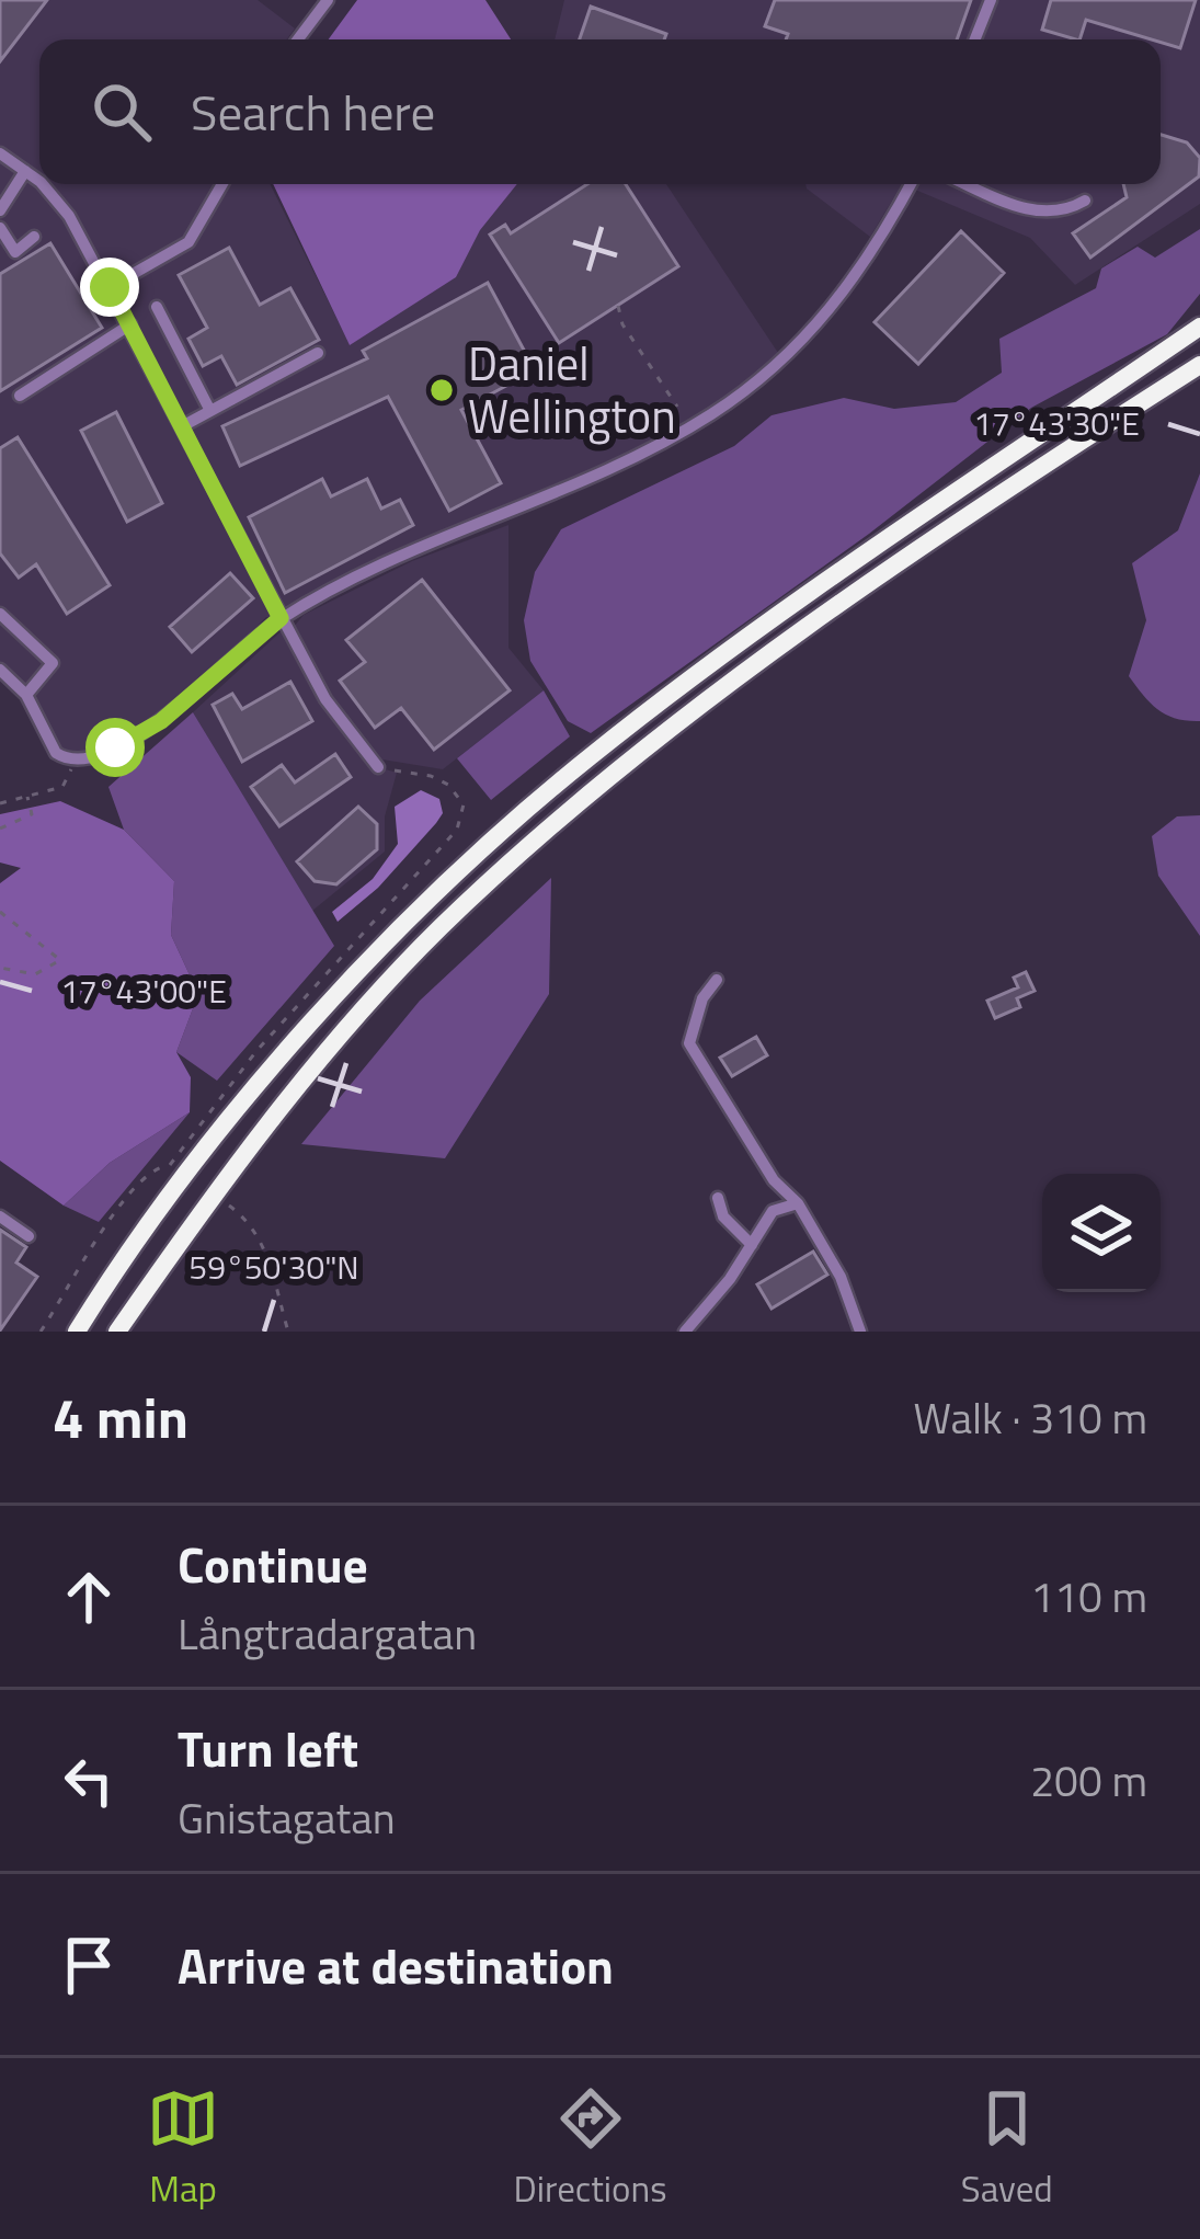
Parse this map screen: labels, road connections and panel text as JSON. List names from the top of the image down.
{
  "places": ["Daniel Wellington"],
  "page": {
    "search": "Search here",
    "heading": ["4 min", "Walk · 310 m"],
    "list": [
      ["Continue", "Långtradargatan", "110 m"],
      ["Turn left", "Gnistagatan", "200 m"],
      "Arrive at destination"
    ],
    "nav": ["Map", "Directions", "Saved"]
  },
  "coordinates": ["17°43'30\"E", "17°43'00\"E", "59°50'30\"N"]
}
